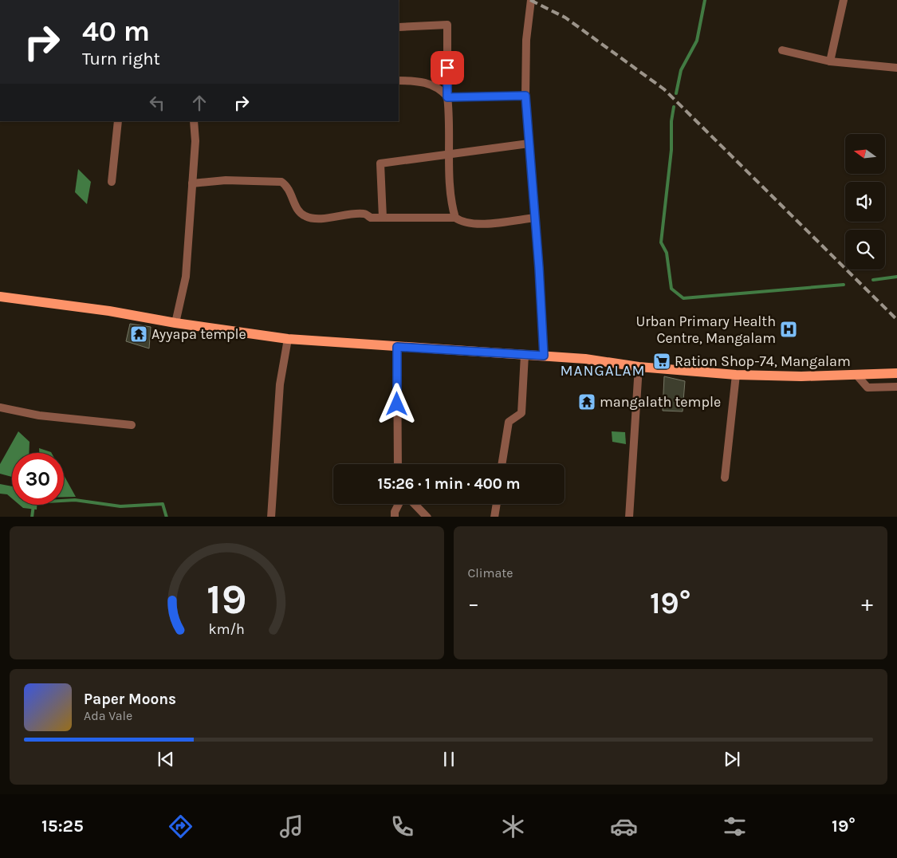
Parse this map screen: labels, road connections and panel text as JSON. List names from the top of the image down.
{
  "districts": ["MANGALAM"],
  "places": {
    "hospital": ["Urban Primary Health Centre, Mangalam"],
    "temple": ["Ayyapa temple", "mangalath temple"],
    "supermarket": ["Ration Shop-74, Mangalam"]
  },
  "north": "left",
  "page": {
    "turn": ["40 m", "Turn right"],
    "limit": "30",
    "trip": "15:26 · 1 min · 400 m",
    "tile": "Climate",
    "heat": ["−", "19°", "+"],
    "song": ["Paper Moons", "Ada Vale"],
    "tabs": ["15:25", "19°"],
    "gauge": ["19", "km/h"]
  }
}
